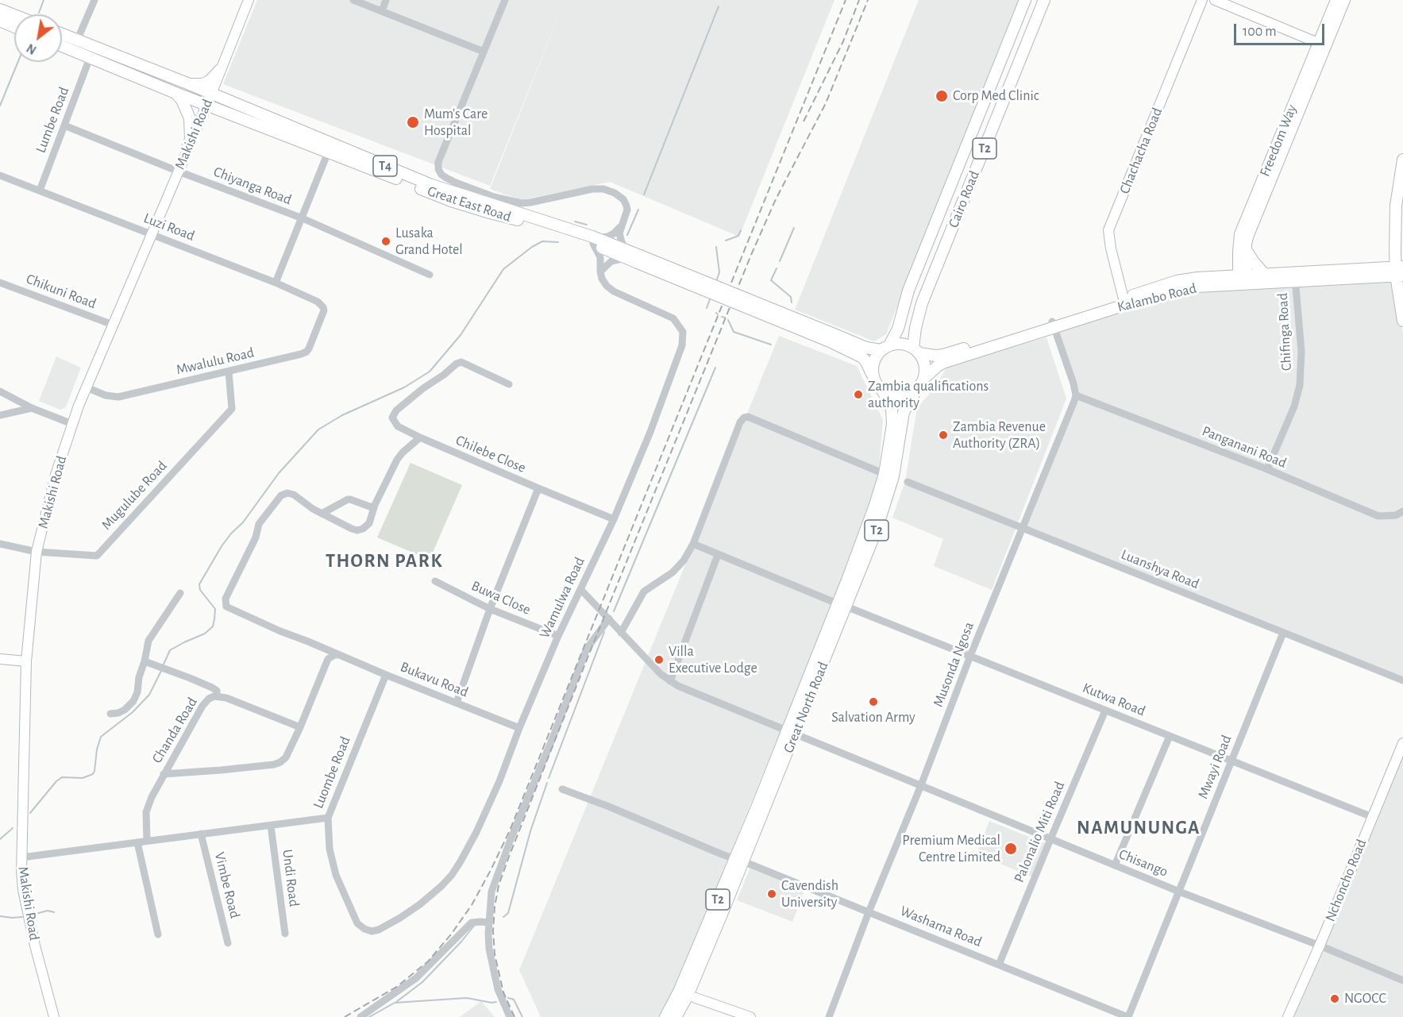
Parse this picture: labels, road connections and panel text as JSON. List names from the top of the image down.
{
  "streets": {
    "main road": [
      "Makishi Road",
      "Freedom Way",
      "T2",
      "Chachacha Road",
      "T4",
      "Cairo Road",
      "Great East Road",
      "Kalambo Road",
      "Great North Road",
      "Nchoncho Road"
    ],
    "street": [
      "Lumbe Road",
      "Chiyanga Road",
      "Luzi Road",
      "Chikuni Road",
      "Chifinga Road",
      "Mwalulu Road",
      "Panganani Road",
      "Chilebe Close",
      "Mugulube Road",
      "Luanshya Road",
      "Buwa Close",
      "Wamulwa Road",
      "Musonda Ngosa",
      "Bukavu Road",
      "Kutwa Road",
      "Chanda Road",
      "Mwayi Road",
      "Luombe Road",
      "Palonalio Miti Road",
      "Chisango",
      "Undi Road",
      "Vimbe Road",
      "Washama Road"
    ]
  },
  "crossings": [
    ["Lumbe Road", "Chiyanga Road"],
    ["Lumbe Road", "Great East Road"],
    ["Lumbe Road", "Luzi Road"],
    ["Makishi Road", "Chiyanga Road"],
    ["Makishi Road", "Great East Road"],
    ["Makishi Road", "Luzi Road"],
    ["Makishi Road", "Chikuni Road"],
    ["Makishi Road", "Mwalulu Road"],
    ["Makishi Road", "Mugulube Road"],
    ["Freedom Way", "Kalambo Road"],
    ["Chachacha Road", "Kalambo Road"],
    ["Cairo Road", "Great East Road"],
    ["Cairo Road", "Kalambo Road"],
    ["Cairo Road", "Great North Road"],
    ["Great East Road", "Kalambo Road"],
    ["Great East Road", "Wamulwa Road"],
    ["Great East Road", "Great North Road"],
    ["Luzi Road", "Mwalulu Road"],
    ["Kalambo Road", "Chifinga Road"],
    ["Kalambo Road", "Great North Road"],
    ["Chifinga Road", "Panganani Road"],
    ["Mwalulu Road", "Mugulube Road"],
    ["Panganani Road", "Musonda Ngosa"],
    ["Chilebe Close", "Wamulwa Road"],
    ["Luanshya Road", "Musonda Ngosa"],
    ["Luanshya Road", "Mwayi Road"],
    ["Buwa Close", "Wamulwa Road"],
    ["Wamulwa Road", "Bukavu Road"],
    ["Wamulwa Road", "Luombe Road"],
    ["Wamulwa Road", "Chisango"],
    ["Musonda Ngosa", "Kutwa Road"],
    ["Musonda Ngosa", "Chisango"],
    ["Musonda Ngosa", "Washama Road"],
    ["Bukavu Road", "Luombe Road"],
    ["Kutwa Road", "Great North Road"],
    ["Kutwa Road", "Mwayi Road"],
    ["Kutwa Road", "Palonalio Miti Road"],
    ["Kutwa Road", "Nchoncho Road"],
    ["Great North Road", "Chisango"],
    ["Great North Road", "Washama Road"],
    ["Mwayi Road", "Chisango"],
    ["Mwayi Road", "Washama Road"],
    ["Palonalio Miti Road", "Chisango"],
    ["Palonalio Miti Road", "Washama Road"],
    ["Chisango", "Nchoncho Road"]
  ],
  "districts": ["THORN PARK", "NAMUNUNGA"],
  "places": [
    "Corp Med Clinic",
    "Mum's Care Hospital",
    "Lusaka Grand Hotel",
    "Zambia qualifications authority",
    "Zambia Revenue Authority (ZRA)",
    "Villa Executive Lodge",
    "Salvation Army",
    "Premium Medical Centre Limited",
    "Cavendish University",
    "NGOCC"
  ],
  "scale_bar": "100 m",
  "north": "bottom left"
}
